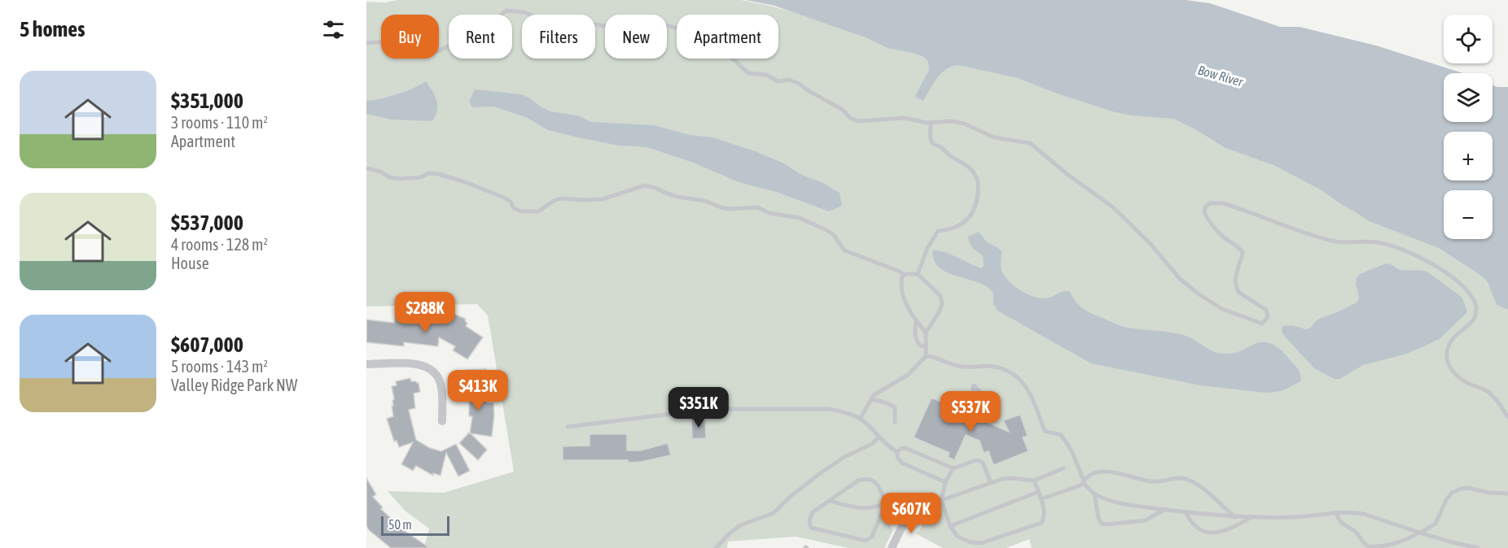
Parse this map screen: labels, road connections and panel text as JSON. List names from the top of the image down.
{
  "water": ["Bow River"],
  "scale_bar": "50 m",
  "page": {
    "heading": "5 homes",
    "map_buttons": ["+", "−"],
    "chip": [
      "Buy",
      "Rent",
      "Filters",
      "New",
      "Apartment"
    ],
    "list": [
      {
        "name": "$351,000",
        "note": "3 rooms · 110 m² · Apartment"
      },
      {
        "name": "$537,000",
        "note": "4 rooms · 128 m² · House"
      },
      {
        "name": "$607,000",
        "note": "5 rooms · 143 m² · Valley Ridge Park NW"
      }
    ],
    "price": [
      "$288K",
      "$413K",
      "$351K",
      "$537K",
      "$607K"
    ],
    "scale": "50 m"
  }
}
